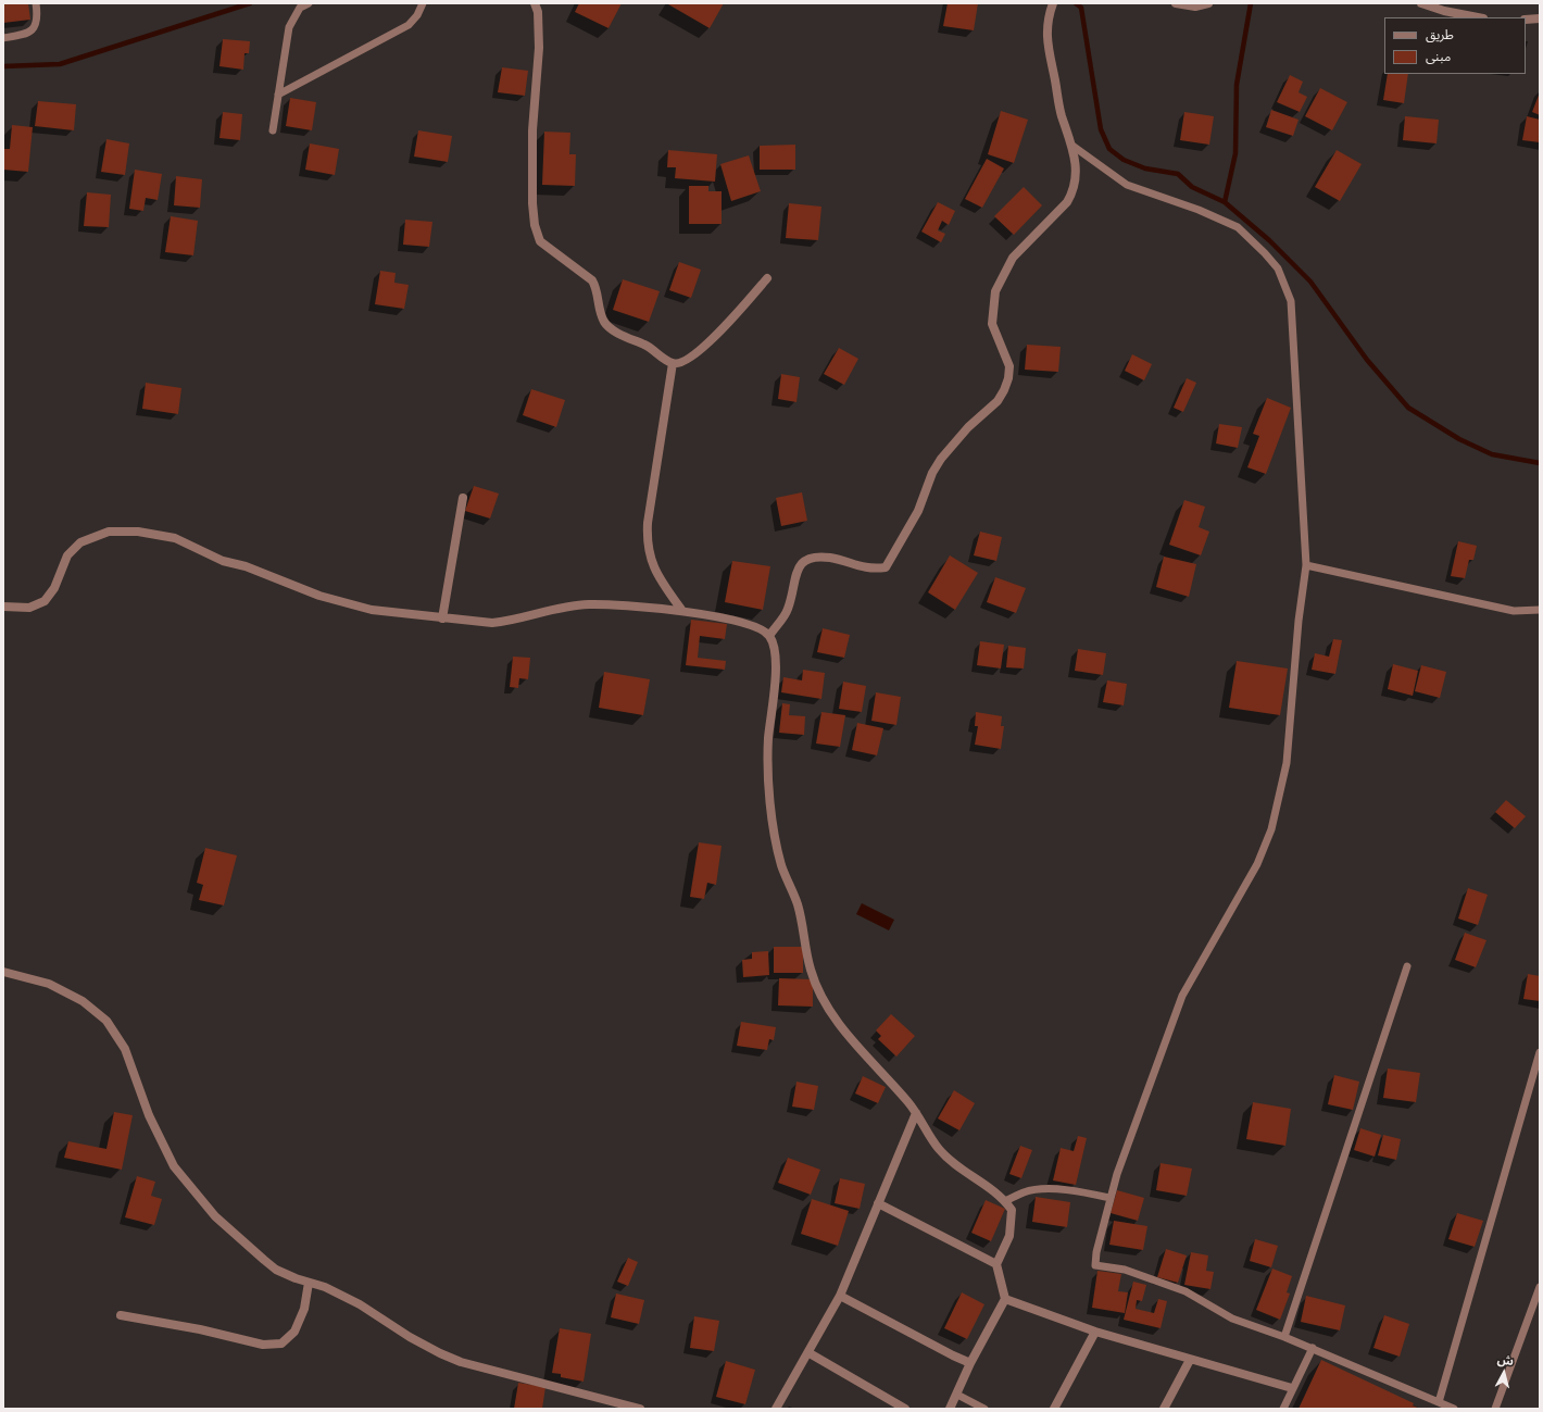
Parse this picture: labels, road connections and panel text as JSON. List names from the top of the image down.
{
  "legend": ["طريق", "مبنى"],
  "north": "top"
}
